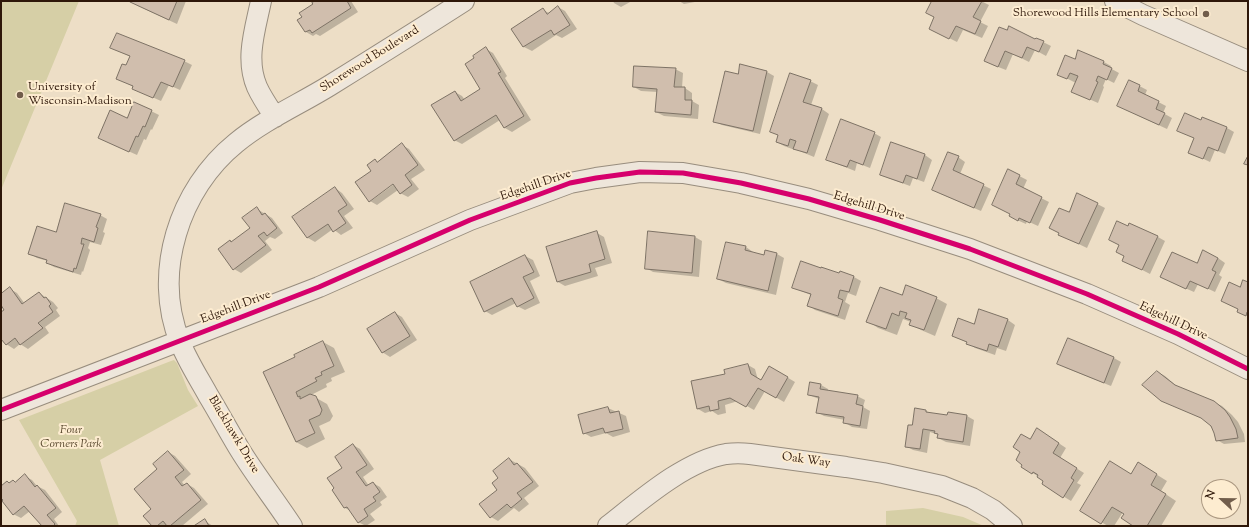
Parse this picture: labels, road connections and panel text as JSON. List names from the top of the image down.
{
  "streets": {
    "street": [
      "Shorewood Boulevard",
      "Edgehill Drive",
      "Blackhawk Drive",
      "Oak Way"
    ]
  },
  "crossings": [
    ["Shorewood Boulevard", "Edgehill Drive"],
    ["Shorewood Boulevard", "Blackhawk Drive"],
    ["Edgehill Drive", "Blackhawk Drive"]
  ],
  "parks": ["Four Corners Park"],
  "places": ["Shorewood Hills Elementary School", "University of Wisconsin-Madison"],
  "north": "left"
}
